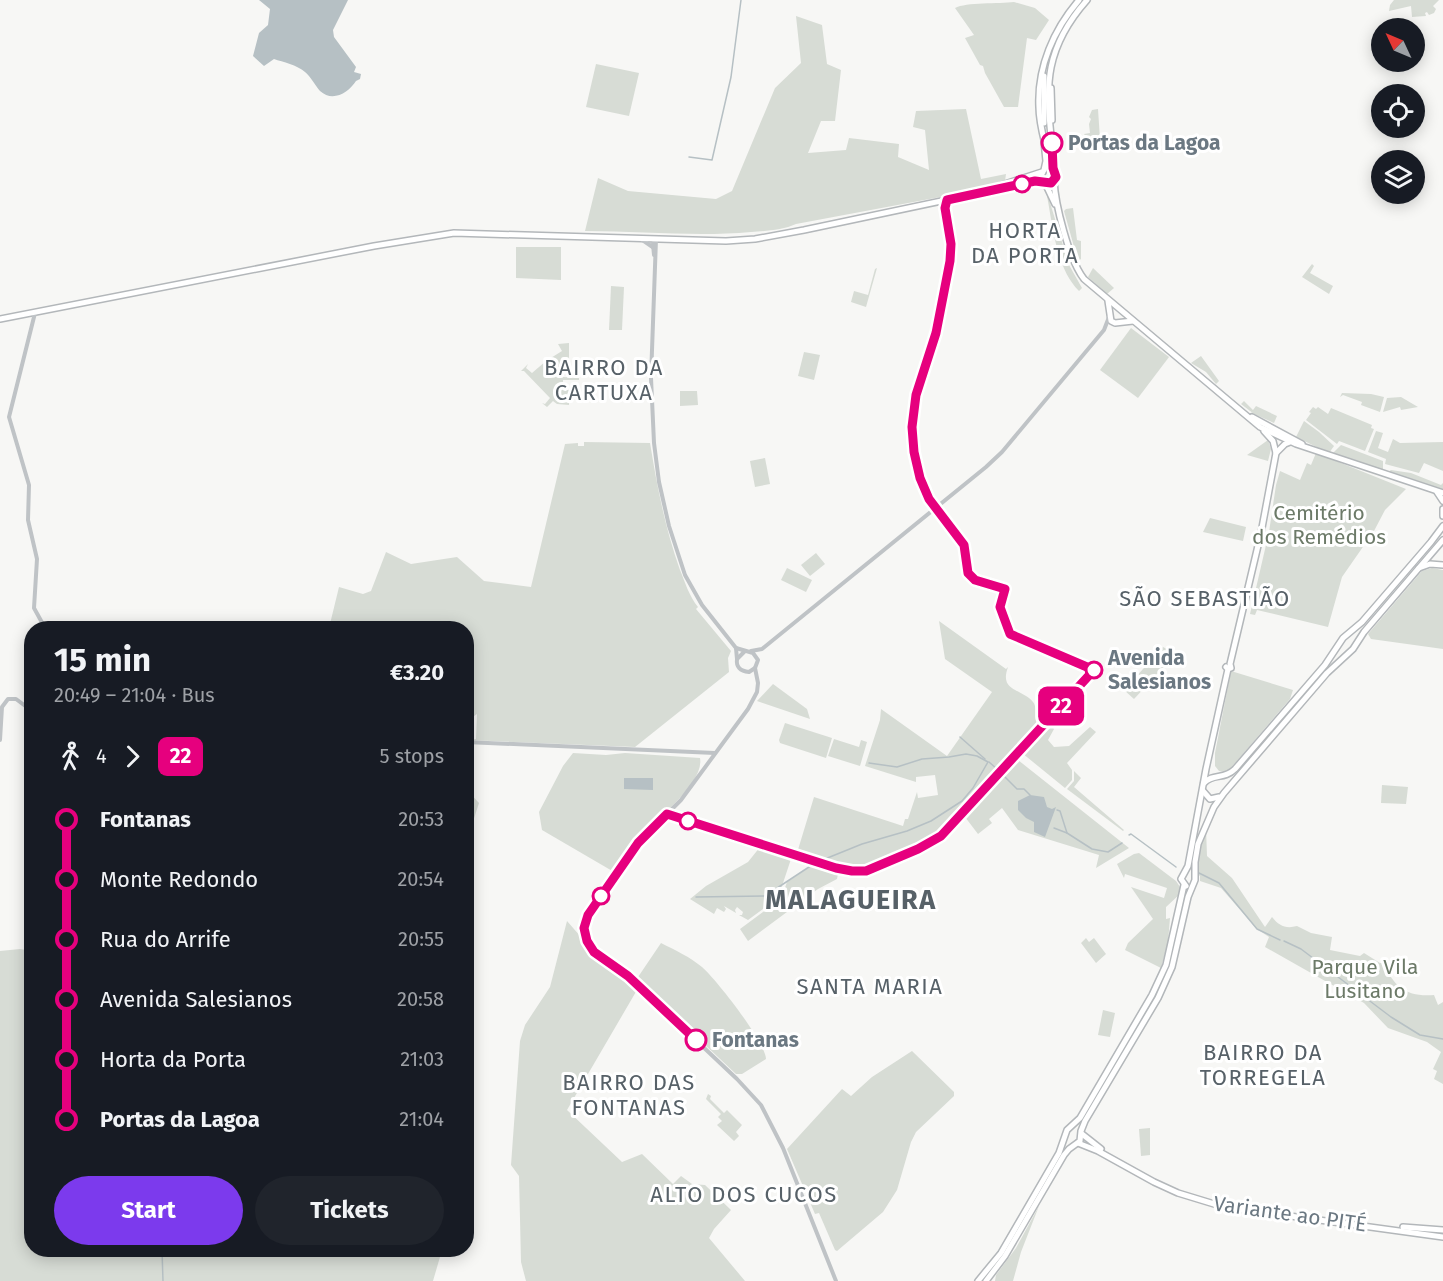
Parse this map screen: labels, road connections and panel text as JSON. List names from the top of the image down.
{
  "streets": {
    "main road": ["Variante ao PITÉ"]
  },
  "districts": [
    "HORTA DA PORTA",
    "BAIRRO DA CARTUXA",
    "SÃO SEBASTIÃO",
    "MALAGUEIRA",
    "SANTA MARIA",
    "BAIRRO DA TORREGELA",
    "BAIRRO DAS FONTANAS",
    "ALTO DOS CUCOS"
  ],
  "parks": ["Cemitério dos Remédios", "Parque Vila Lusitano"],
  "places": ["Portas da Lagoa", "Avenida Salesianos", "Fontanas"],
  "lines": ["bus line 22"],
  "north": "top left",
  "page": {
    "on_map": "22",
    "heading": ["15 min", "20:49 – 21:04 · Bus", "€3.20"],
    "legs": ["4", "22", "5 stops"],
    "list": [
      {
        "name": "Fontanas",
        "value": "20:53"
      },
      {
        "name": "Monte Redondo",
        "value": "20:54"
      },
      {
        "name": "Rua do Arrife",
        "value": "20:55"
      },
      {
        "name": "Avenida Salesianos",
        "value": "20:58"
      },
      {
        "name": "Horta da Porta",
        "value": "21:03"
      },
      {
        "name": "Portas da Lagoa",
        "value": "21:04"
      }
    ],
    "buttons": ["Start", "Tickets"]
  }
}
